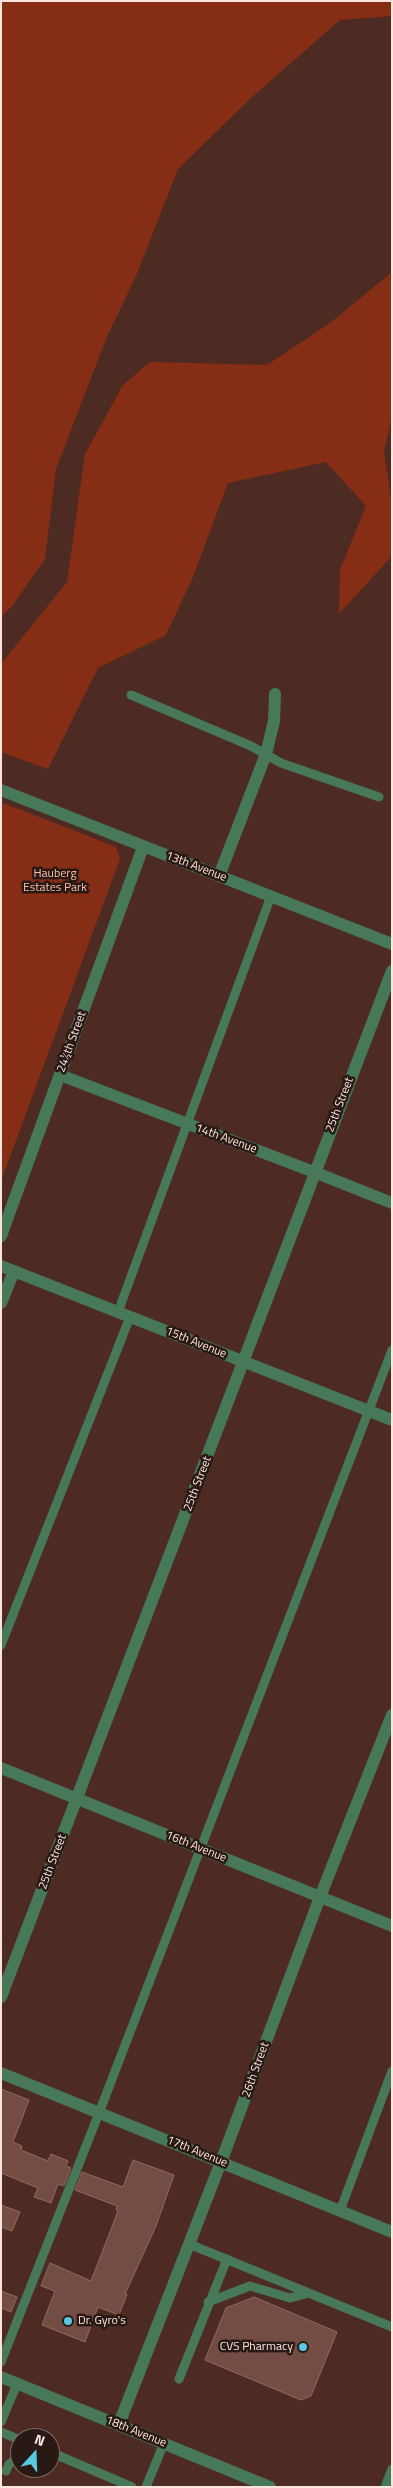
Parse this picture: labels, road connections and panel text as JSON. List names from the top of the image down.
{
  "streets": {
    "street": [
      "13th Avenue",
      "24½th Street",
      "25th Street",
      "14th Avenue",
      "15th Avenue",
      "16th Avenue",
      "26th Street",
      "17th Avenue",
      "18th Avenue"
    ]
  },
  "crossings": [
    ["13th Avenue", "24½th Street"],
    ["24½th Street", "14th Avenue"],
    ["25th Street", "14th Avenue"],
    ["25th Street", "15th Avenue"],
    ["25th Street", "16th Avenue"],
    ["16th Avenue", "26th Street"],
    ["26th Street", "17th Avenue"],
    ["26th Street", "18th Avenue"]
  ],
  "parks": ["Hauberg Estates Park"],
  "places": ["Dr. Gyro's", "CVS Pharmacy"],
  "north": "top"
}
